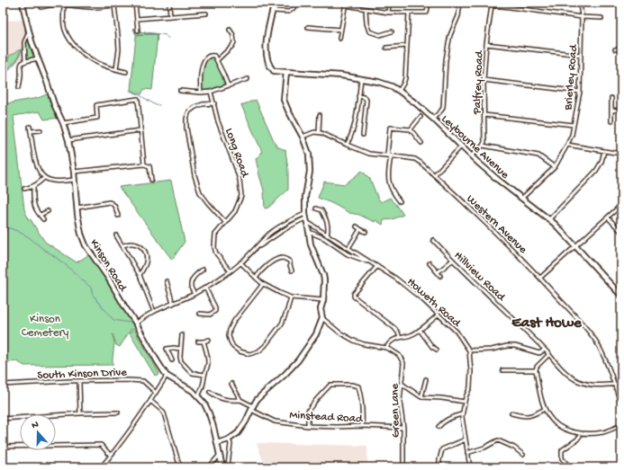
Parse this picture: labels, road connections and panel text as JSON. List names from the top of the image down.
{
  "streets": {
    "street": [
      "Brierley Road",
      "Palfrey Road",
      "Leybourne Avenue",
      "Long Road",
      "Western Avenue",
      "Kinson Road",
      "Hillview Road",
      "Howeth Road",
      "South Kinson Drive",
      "Green Lane",
      "Minstead Road"
    ]
  },
  "crossings": [
    ["Brierley Road", "Leybourne Avenue"],
    ["Western Avenue", "Hillview Road"],
    ["Green Lane", "Minstead Road"]
  ],
  "districts": ["East Howe"],
  "parks": ["Kinson Cemetery"],
  "north": "top"
}
